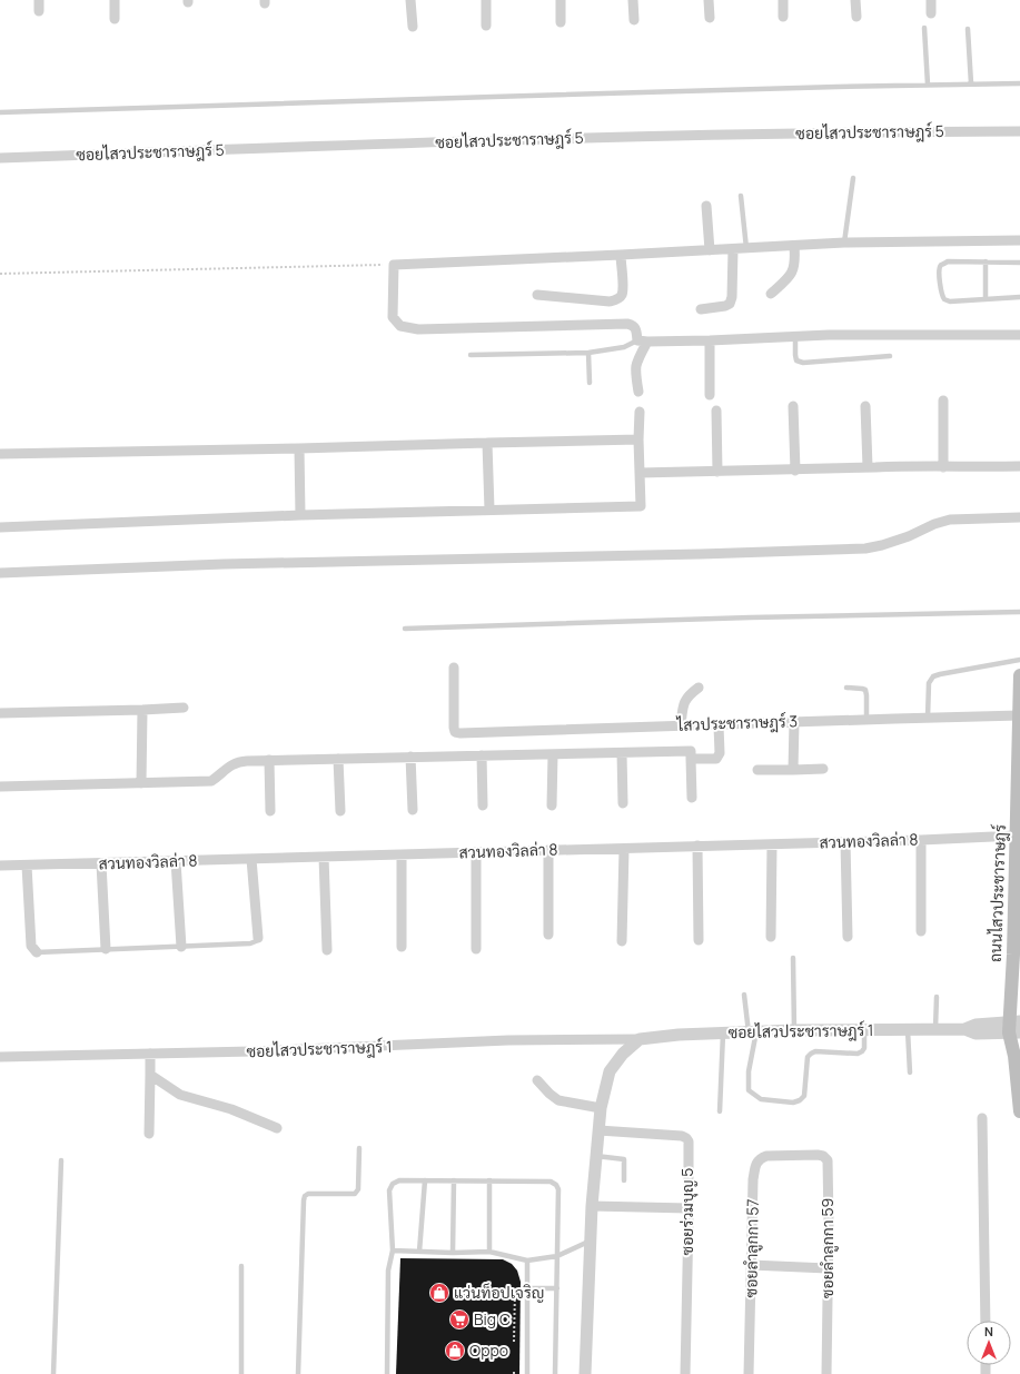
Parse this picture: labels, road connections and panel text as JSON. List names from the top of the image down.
{
  "streets": {
    "main road": ["ถนนไสวประชาราษฎร์"],
    "street": [
      "ซอยไสวประชาราษฎร์ 5",
      "ไสวประชาราษฎร์ 3",
      "สวนทองวิลล่า 8",
      "ซอยไสวประชาราษฎร์ 1",
      "ซอยร่วมบุญ 5",
      "ซอยลำลูกกา 57",
      "ซอยลำลูกกา 59"
    ]
  },
  "crossings": [
    ["ไสวประชาราษฎร์ 3", "ถนนไสวประชาราษฎร์"],
    ["สวนทองวิลล่า 8", "ถนนไสวประชาราษฎร์"],
    ["ถนนไสวประชาราษฎร์", "ซอยไสวประชาราษฎร์ 1"],
    ["ซอยลำลูกกา 57", "ซอยลำลูกกา 59"]
  ],
  "places": {
    "shop": ["แว่นท็อปเจริญ", "Oppo"],
    "supermarket": ["Big C"]
  },
  "north": "top"
}
